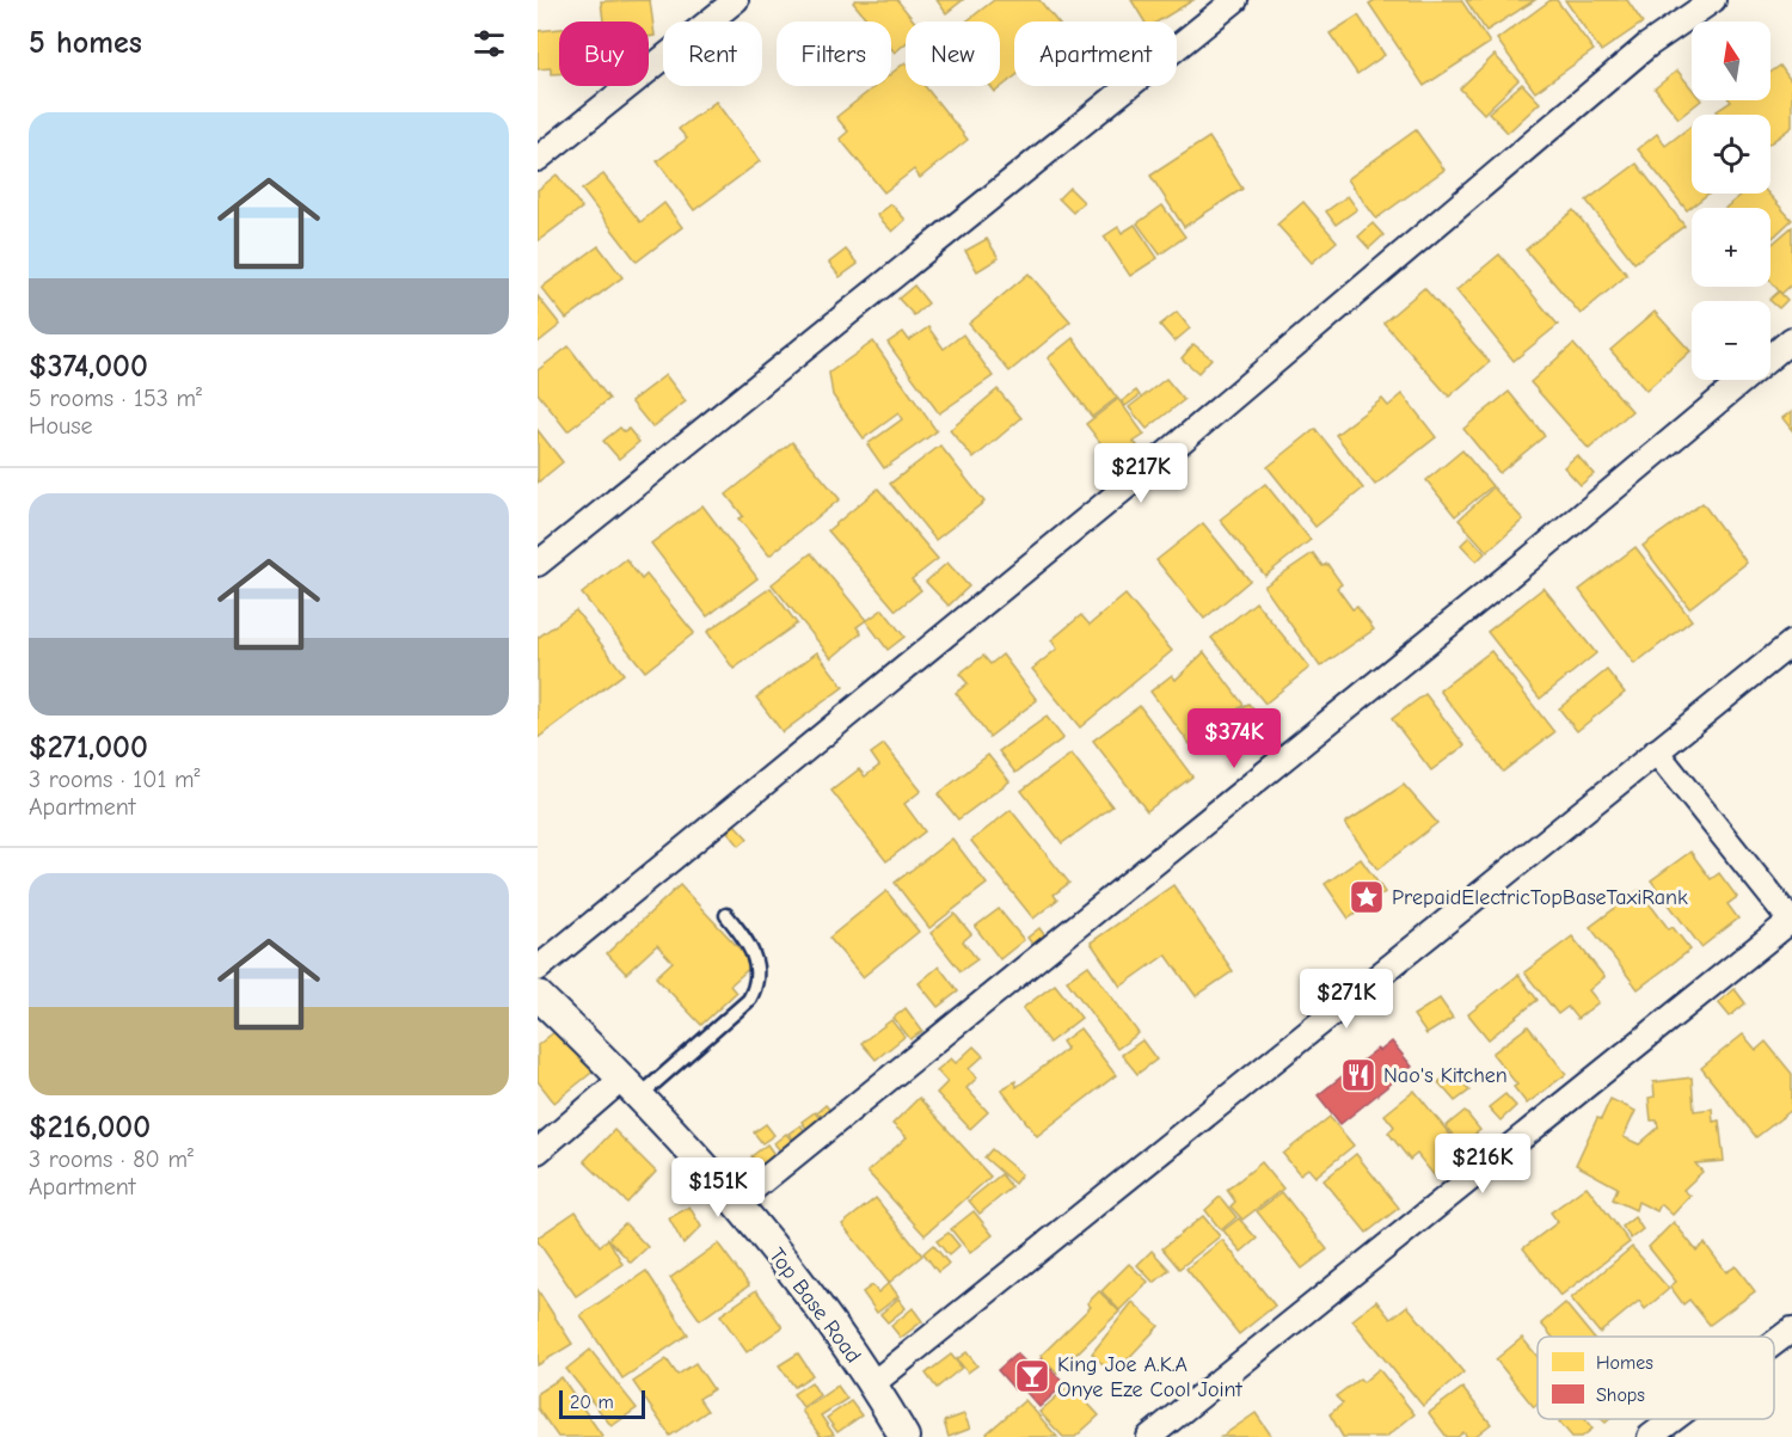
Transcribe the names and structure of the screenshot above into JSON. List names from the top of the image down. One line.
{"streets":{"street":["Top Base Road"]},"places":{"place":["PrepaidElectricTopBaseTaxiRank"],"restaurant":["Nao's Kitchen"],"bar":["King Joe A.K.A Onye Eze Cool Joint"]},"legend":["Homes","Shops"],"scale_bar":"20 m","north":"top","page":{"heading":"5 homes","map_buttons":["+","−"],"chip":["Buy","Rent","Filters","New","Apartment"],"list":[{"name":"$374,000","note":"5 rooms · 153 m² · House"},{"name":"$271,000","note":"3 rooms · 101 m² · Apartment"},{"name":"$216,000","note":"3 rooms · 80 m² · Apartment"}],"price":["$217K","$374K","$271K","$216K","$151K"],"scale":"20 m"}}
